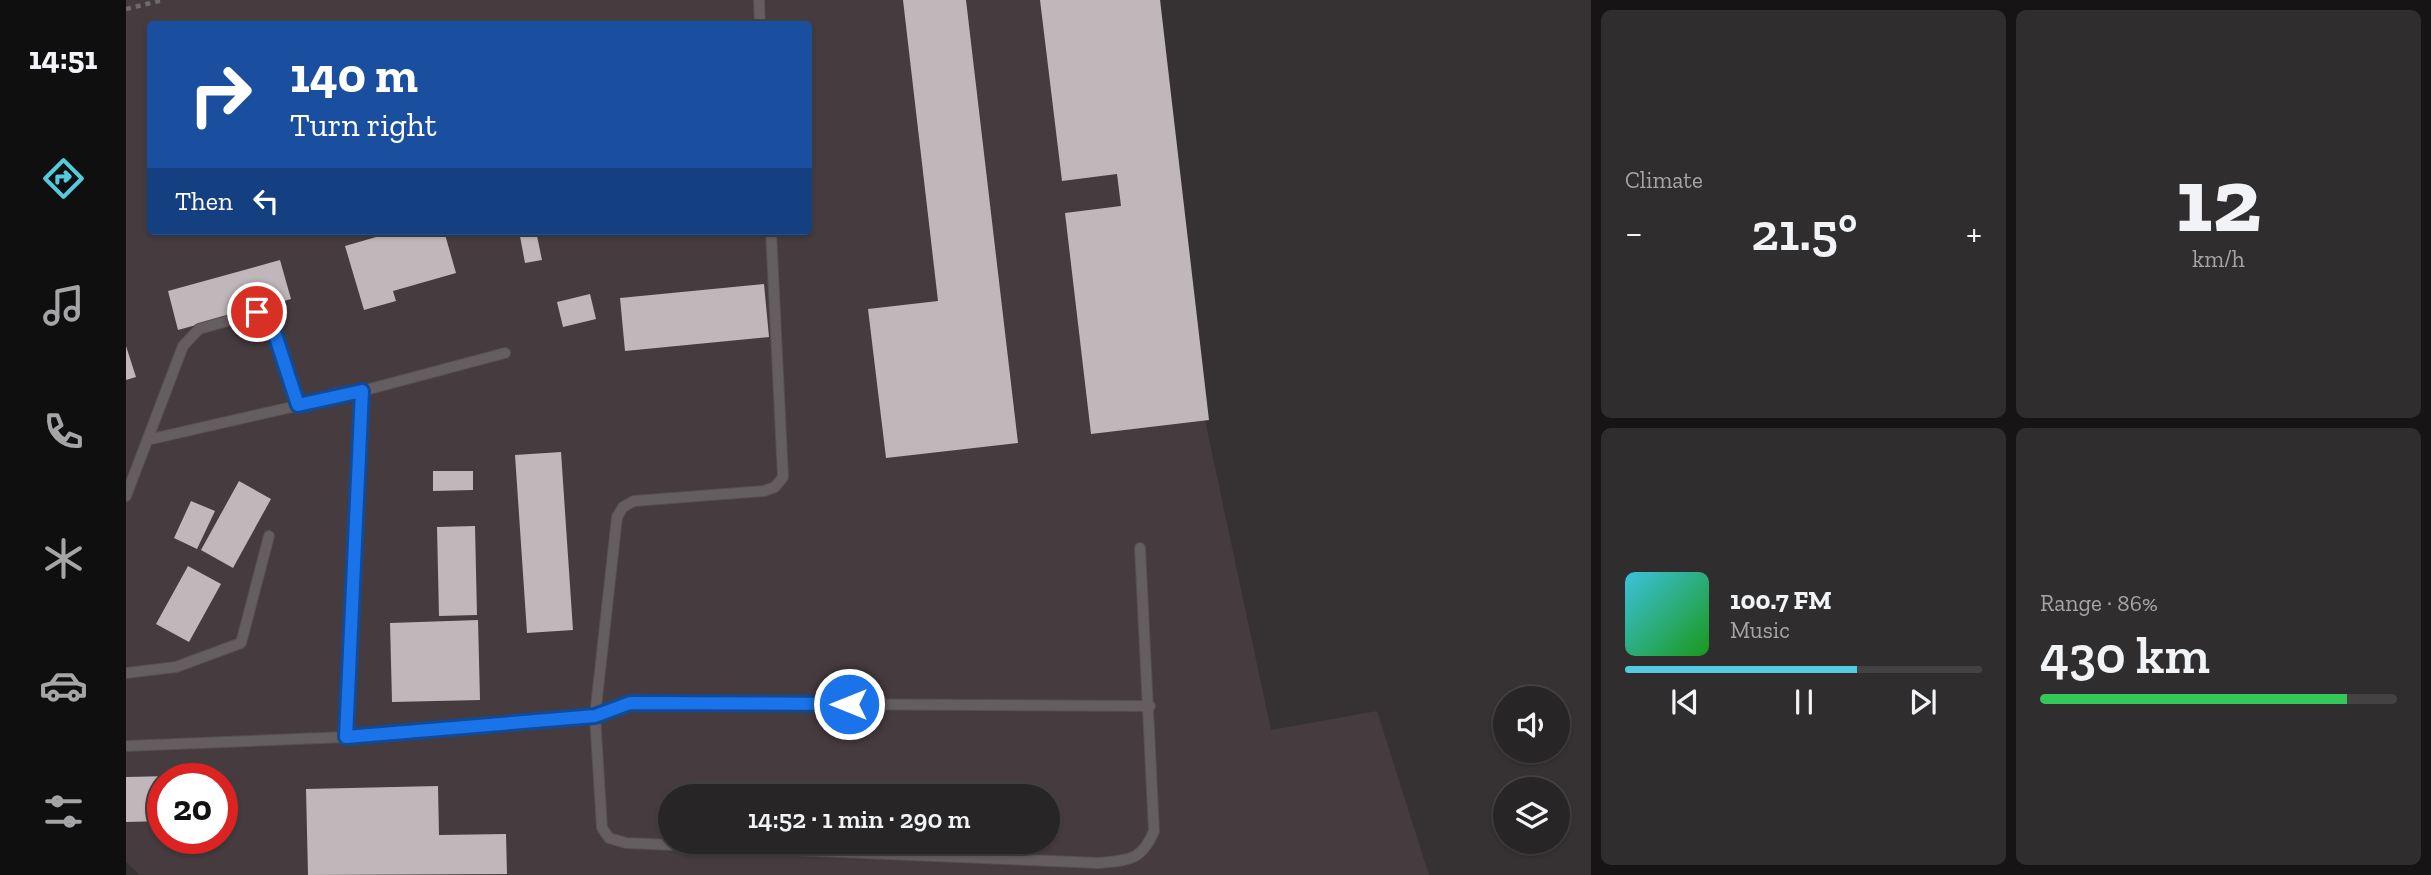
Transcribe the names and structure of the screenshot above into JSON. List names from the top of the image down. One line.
{"page":{"tabs":"14:51","tile":["Climate",["12","km/h"],["Range · 86%","430 km"]],"turn":["140 m","Turn right"],"then":"Then","heat":["−","21.5°","+"],"song":["100.7 FM","Music"],"limit":"20","trip":"14:52 · 1 min · 290 m"}}
